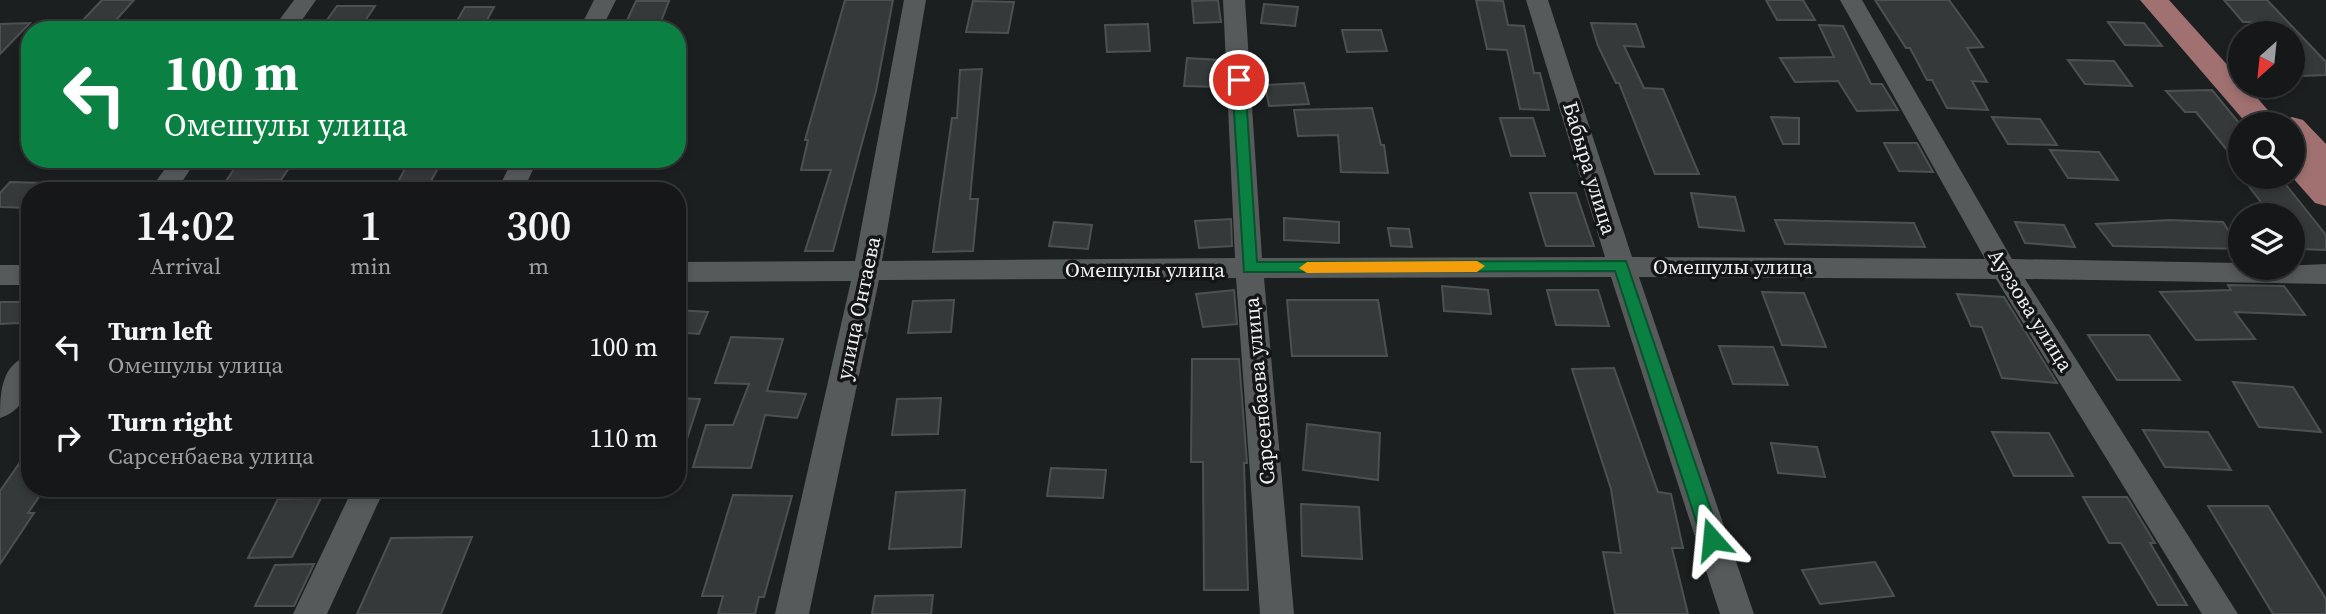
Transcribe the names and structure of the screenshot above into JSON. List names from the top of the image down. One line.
{"streets":{"street":["Бабыра улица","Омешулы улица","улица Онтаева","Ауэзова улица","Сарсенбаева улица"]},"crossings":[["Бабыра улица","Омешулы улица"],["Омешулы улица","улица Онтаева"],["Омешулы улица","Ауэзова улица"],["Омешулы улица","Сарсенбаева улица"]],"north":"bottom left","page":{"turn":["100 m","Омешулы улица"],"eta":["14:02","Arrival","1","min","300","m"],"list":[{"name":"Turn left","note":"Омешулы улица","value":"100 m"},{"name":"Turn right","note":"Сарсенбаева улица","value":"110 m"}]}}
